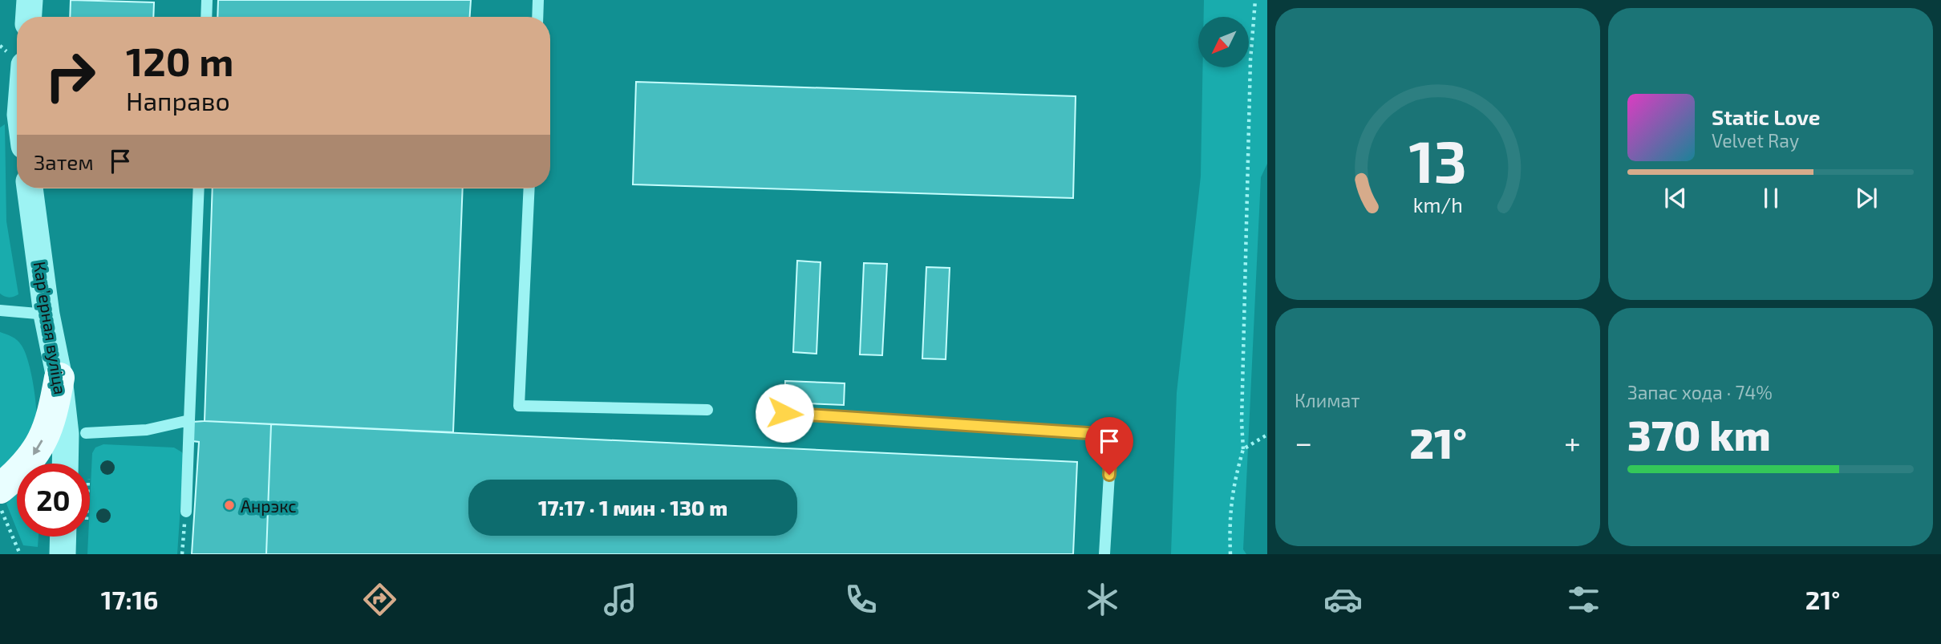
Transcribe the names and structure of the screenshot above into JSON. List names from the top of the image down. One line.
{"streets":{"street":["Карʼерная вуліца"]},"places":["Анрэкс"],"north":"bottom left","page":{"turn":["120 m","Направо"],"song":["Static Love","Velvet Ray"],"then":"Затем","tile":["Климат",["Запас хода · 74%","370 km"]],"heat":["−","21°","+"],"limit":"20","trip":"17:17 · 1 мин · 130 m","tabs":["17:16","21°"],"gauge":["13","km/h"]}}
